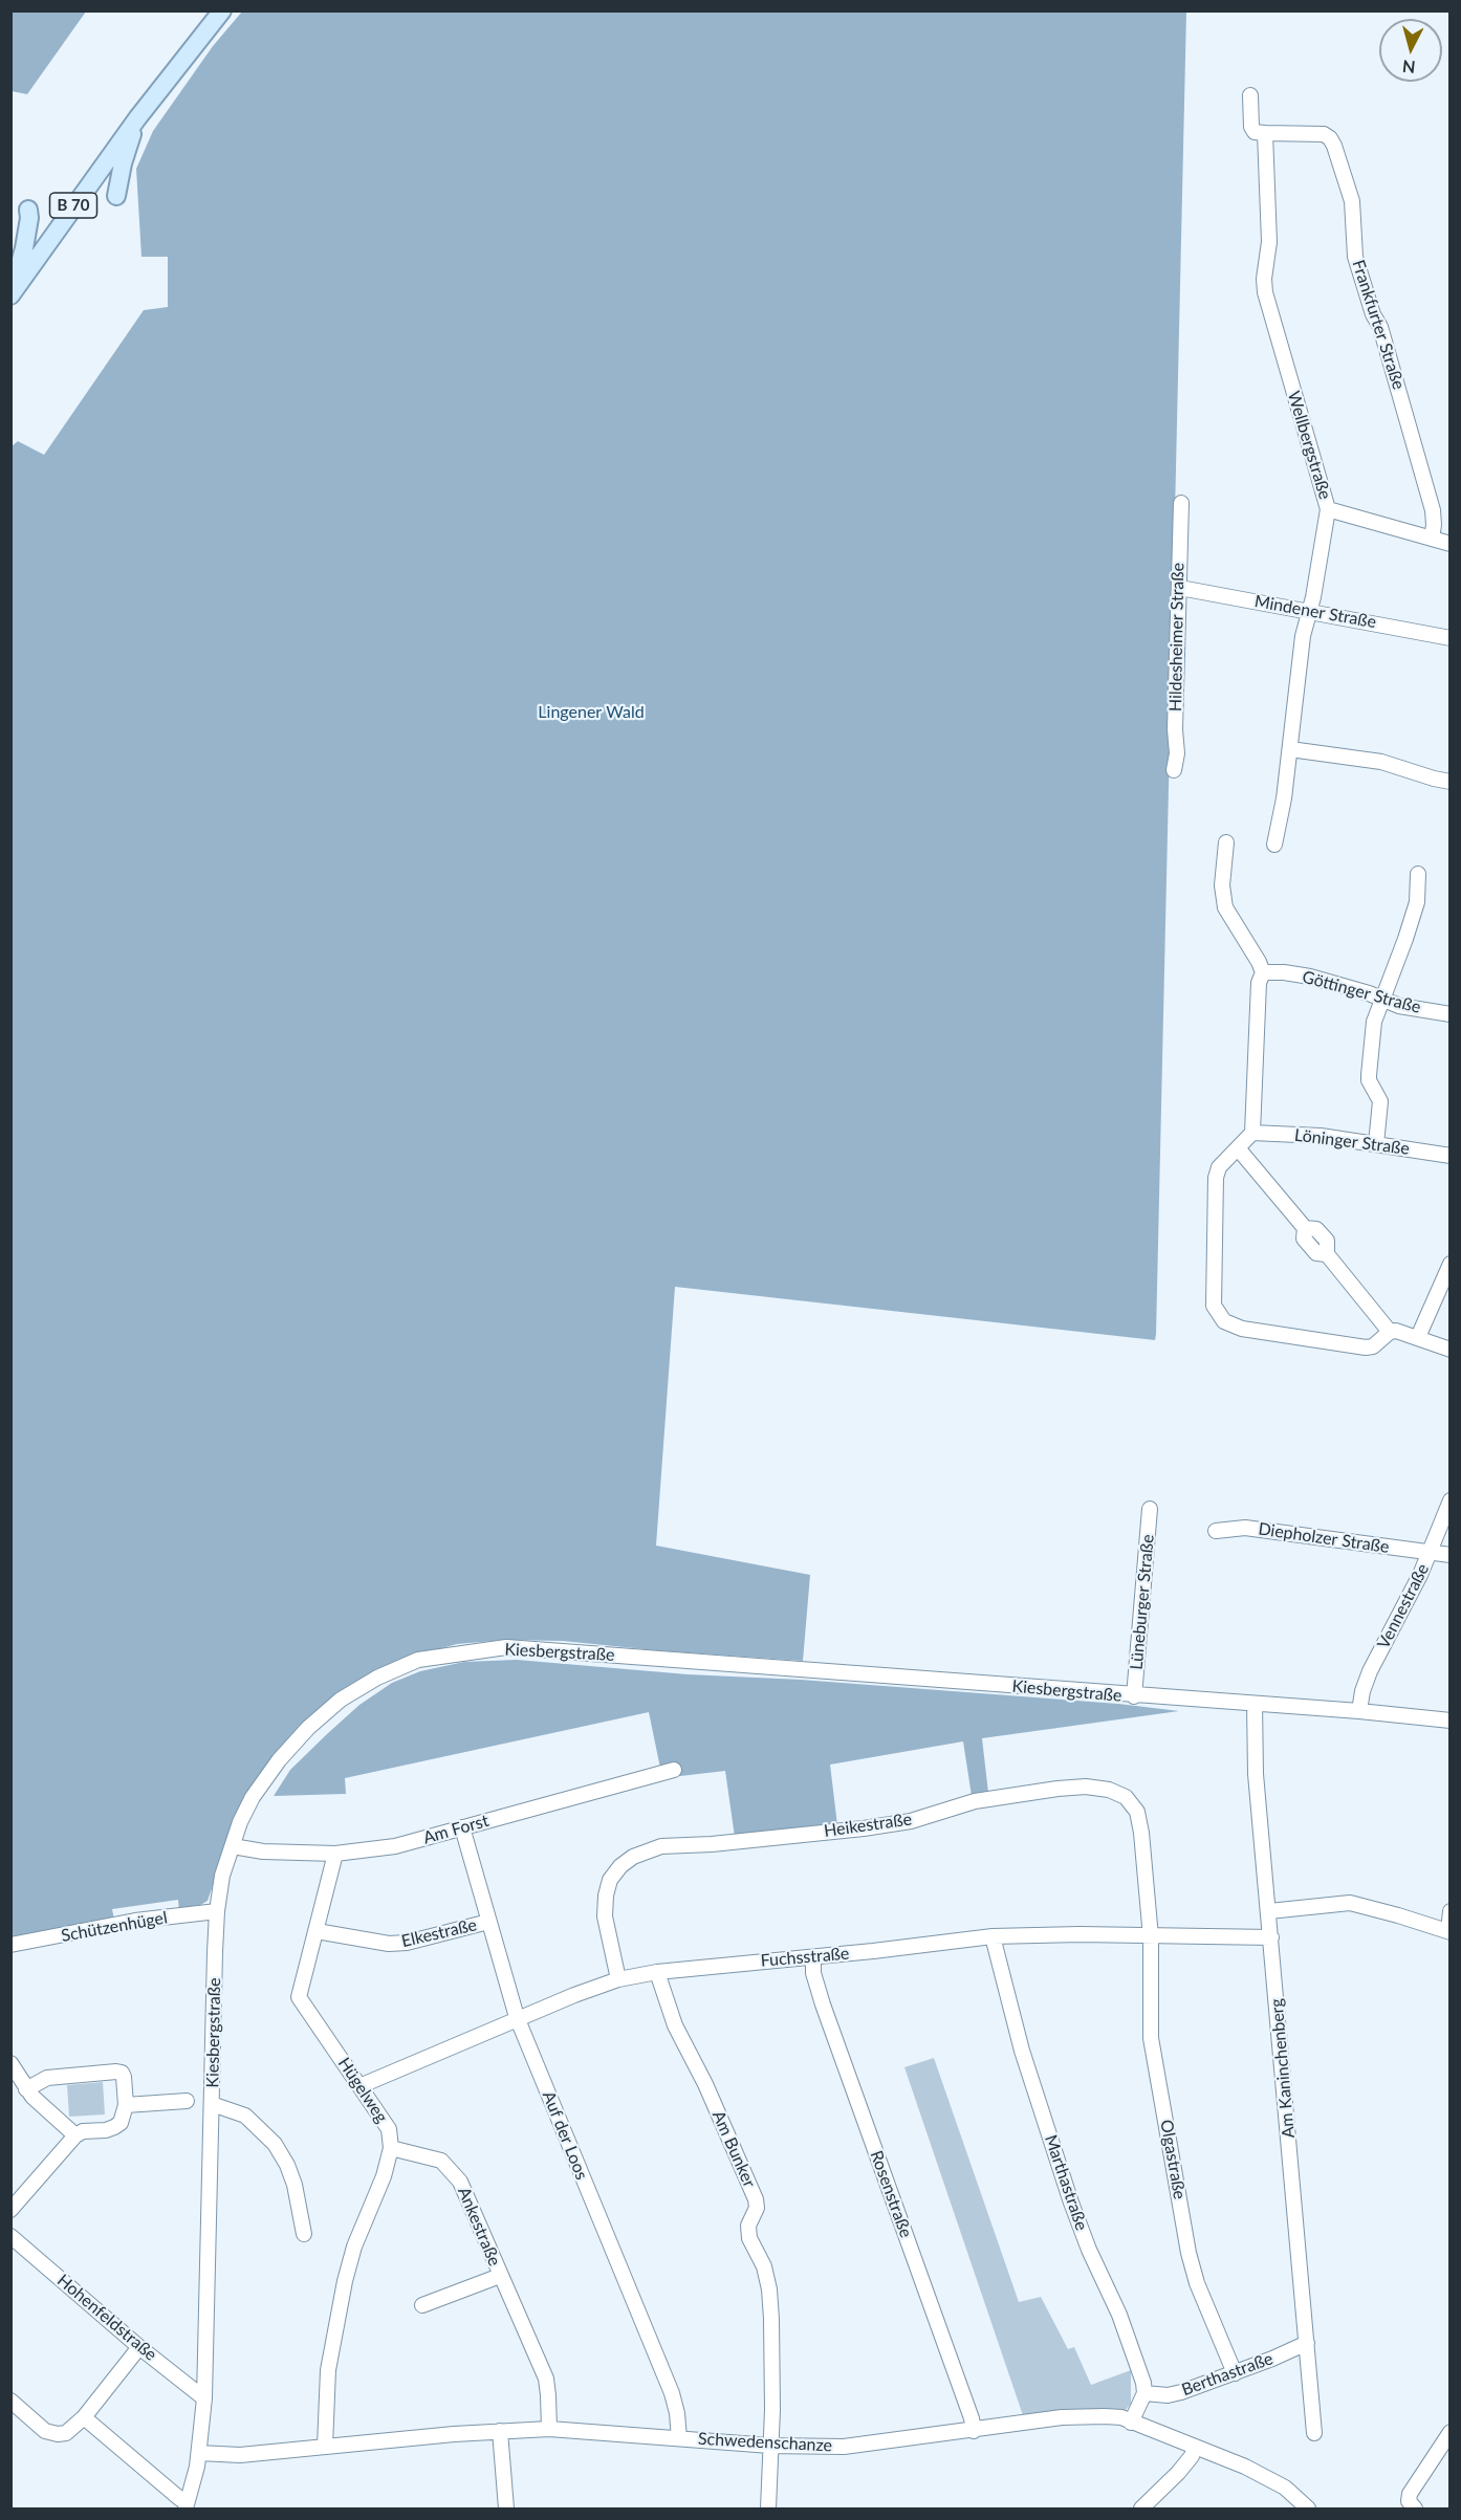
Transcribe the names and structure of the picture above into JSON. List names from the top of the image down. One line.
{"streets":{"main road":["B 70"],"street":["Frankfurter Straße","Wellbergstraße","Mindener Straße","Hildesheimer Straße","Göttinger Straße","Löninger Straße","Diepholzer Straße","Lüneburger Straße","Vennestraße","Kiesbergstraße","Heikestraße","Am Forst","Schützenhügel","Elkestraße","Fuchsstraße","Am Kaninchenberg","Hügelweg","Auf der Loos","Am Bunker","Olgastraße","Marthastraße","Rosenstraße","Ankestraße","Hohenfeldstraße","Berthastraße","Schwedenschanze"]},"crossings":[["Frankfurter Straße","Wellbergstraße"],["Wellbergstraße","Mindener Straße"],["Mindener Straße","Hildesheimer Straße"],["Diepholzer Straße","Vennestraße"],["Lüneburger Straße","Kiesbergstraße"],["Vennestraße","Kiesbergstraße"],["Kiesbergstraße","Am Forst"],["Kiesbergstraße","Schützenhügel"],["Kiesbergstraße","Am Kaninchenberg"],["Kiesbergstraße","Hohenfeldstraße"],["Kiesbergstraße","Schwedenschanze"],["Heikestraße","Fuchsstraße"],["Heikestraße","Olgastraße"],["Am Forst","Hügelweg"],["Am Forst","Auf der Loos"],["Elkestraße","Hügelweg"],["Elkestraße","Auf der Loos"],["Fuchsstraße","Am Kaninchenberg"],["Fuchsstraße","Hügelweg"],["Fuchsstraße","Auf der Loos"],["Fuchsstraße","Am Bunker"],["Fuchsstraße","Olgastraße"],["Fuchsstraße","Marthastraße"],["Fuchsstraße","Rosenstraße"],["Am Kaninchenberg","Berthastraße"],["Hügelweg","Ankestraße"],["Auf der Loos","Schwedenschanze"],["Am Bunker","Schwedenschanze"],["Olgastraße","Berthastraße"],["Marthastraße","Berthastraße"],["Rosenstraße","Schwedenschanze"],["Ankestraße","Schwedenschanze"]],"parks":["Lingener Wald"],"north":"bottom"}
